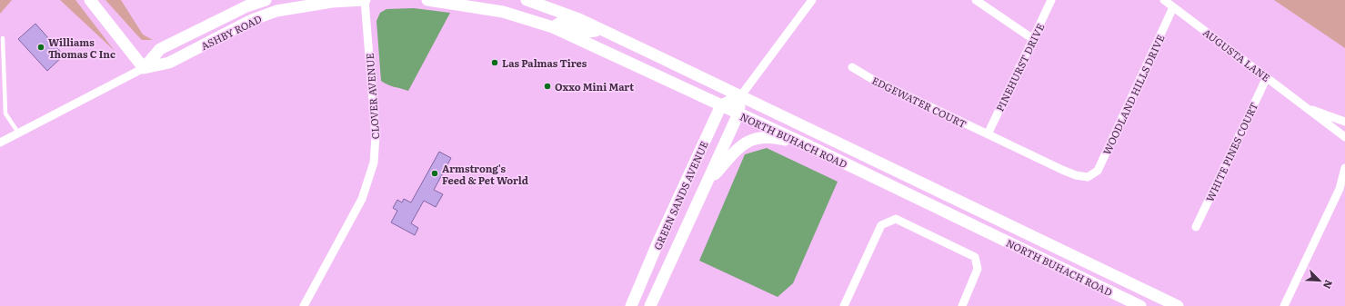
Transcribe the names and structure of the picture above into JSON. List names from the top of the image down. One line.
{"streets":{"main road":["ASHBY ROAD","NORTH BUHACH ROAD","GREEN SANDS AVENUE"],"street":["AUGUSTA LANE","PINEHURST DRIVE","WOODLAND HILLS DRIVE","CLOVER AVENUE","EDGEWATER COURT","WHITE PINES COURT"]},"crossings":[["ASHBY ROAD","CLOVER AVENUE"],["AUGUSTA LANE","WOODLAND HILLS DRIVE"],["AUGUSTA LANE","WHITE PINES COURT"],["PINEHURST DRIVE","EDGEWATER COURT"],["WOODLAND HILLS DRIVE","EDGEWATER COURT"],["NORTH BUHACH ROAD","GREEN SANDS AVENUE"]],"places":["Williams Thomas C Inc","Las Palmas Tires","Oxxo Mini Mart","Armstrong's Feed & Pet World"],"north":"bottom right"}
